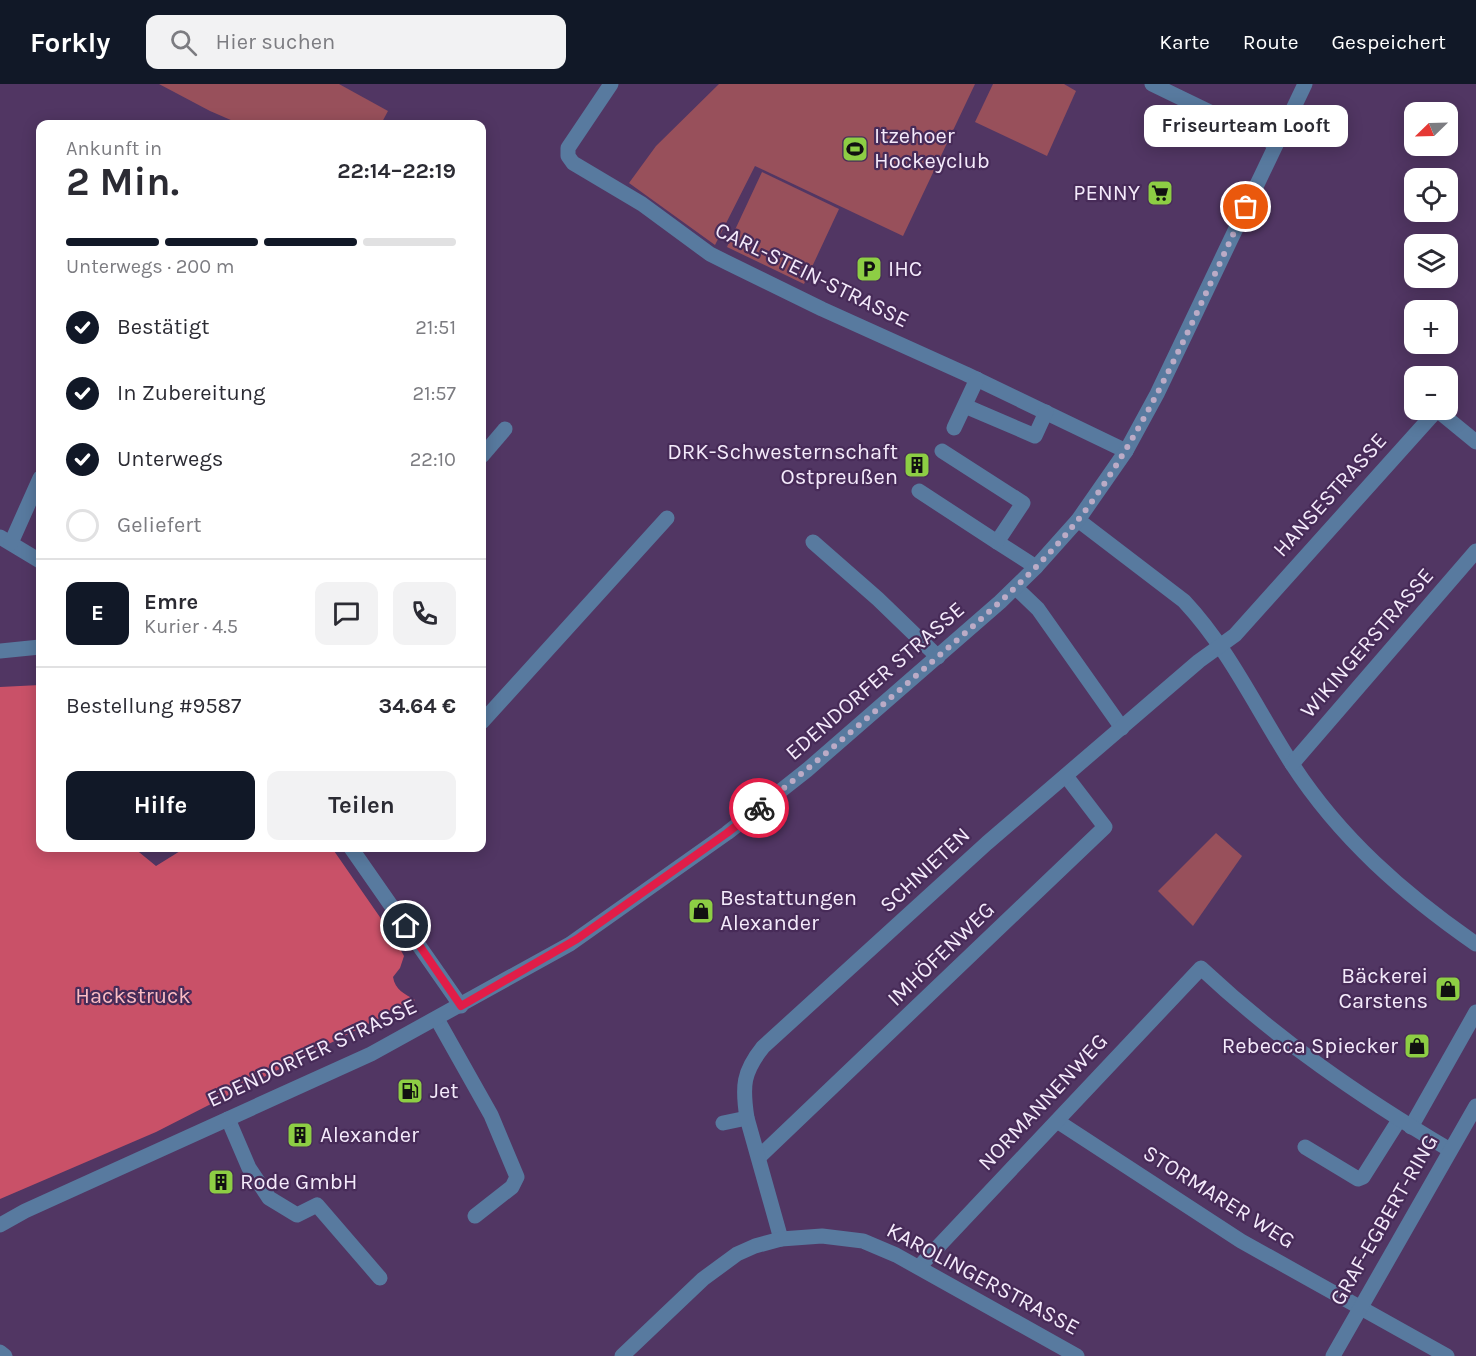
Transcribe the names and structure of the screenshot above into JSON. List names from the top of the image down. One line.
{"streets":{"street":["CARL-STEIN-STRASSE","HANSESTRASSE","WIKINGERSTRASSE","EDENDORFER STRASSE","SCHNIETEN","IMHÖFENWEG","NORMANNENWEG","STORMARER WEG","GRAF-EGBERT-RING","KAROLINGERSTRASSE"]},"crossings":[["CARL-STEIN-STRASSE","EDENDORFER STRASSE"],["HANSESTRASSE","SCHNIETEN"],["SCHNIETEN","IMHÖFENWEG"],["SCHNIETEN","KAROLINGERSTRASSE"],["NORMANNENWEG","STORMARER WEG"],["NORMANNENWEG","KAROLINGERSTRASSE"],["STORMARER WEG","GRAF-EGBERT-RING"]],"parks":["Hackstruck"],"places":{"sports":["Itzehoer Hockeyclub"],"supermarket":["PENNY"],"other":["Friseurteam Looft"],"parking":["IHC"],"building":["DRK-Schwesternschaft Ostpreußen","Alexander","Rode GmbH"],"shop":["Bestattungen Alexander","Bäckerei Carstens","Rebecca Spiecker"],"fuel station":["Jet"]},"north":"bottom left","page":{"header":"Forkly","search":"Hier suchen","nav":["Karte","Route","Gespeichert"],"map_buttons":["+","−"],"bubble":"Friseurteam Looft","heading":["2 Min.","Ankunft in","22:14–22:19"],"panel":["Emre","Kurier · 4.5","Bestellung #9587","34.64 €"],"bar":"Unterwegs · 200 m","list":[["Bestätigt","21:51"],["In Zubereitung","21:57"],["Unterwegs","22:10"],"Geliefert"],"round":"E","buttons":["Hilfe","Teilen"]}}
